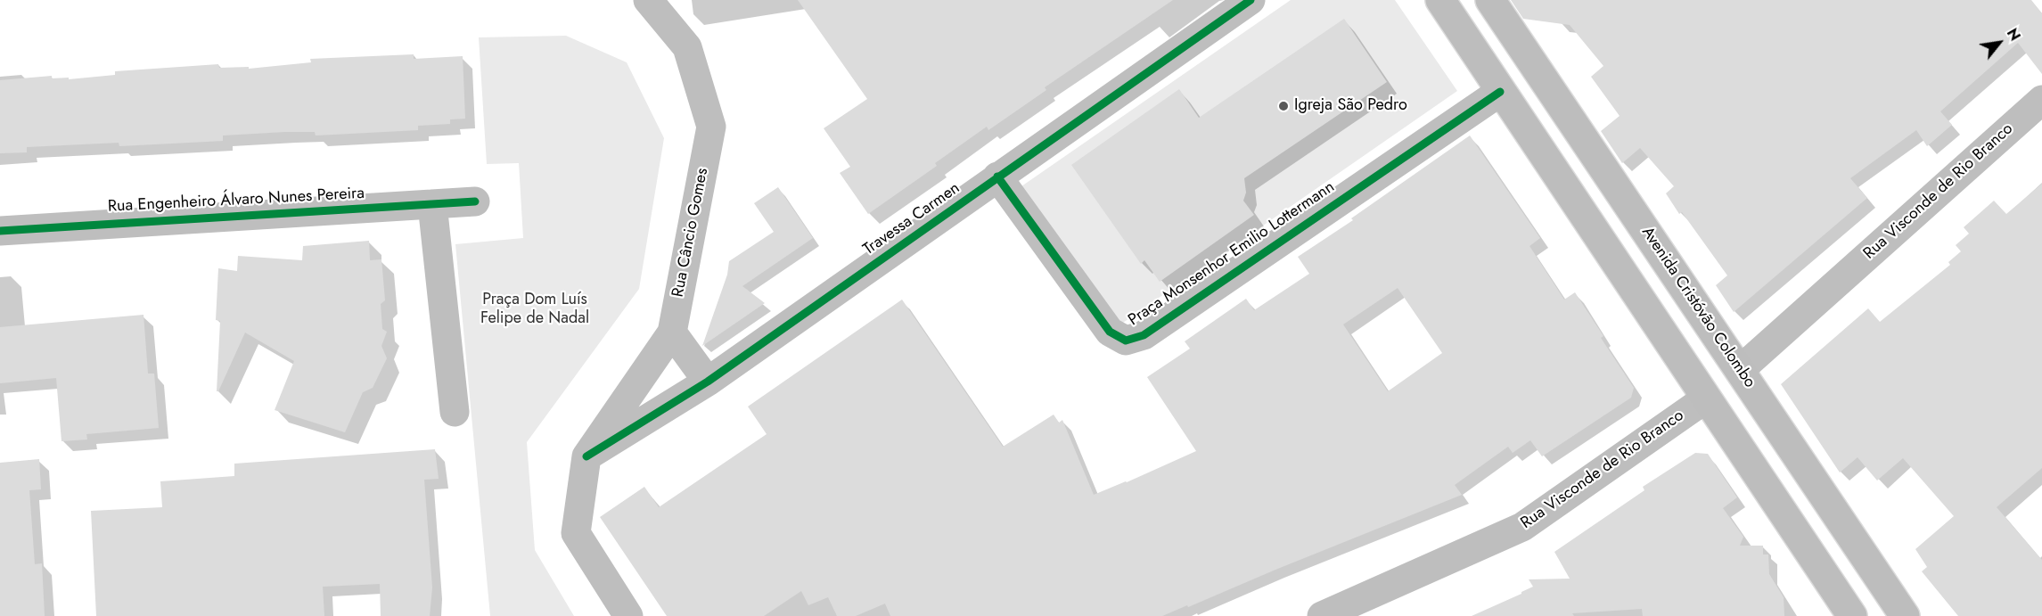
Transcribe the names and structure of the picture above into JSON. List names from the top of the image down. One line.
{"streets":{"main road":["Avenida Cristóvão Colombo"],"street":["Rua Visconde de Rio Branco","Rua Engenheiro Álvaro Nunes Pereira","Travessa Carmen","Rua Câncio Gomes","Praça Monsenhor Emilio Lottermann"]},"crossings":[["Rua Visconde de Rio Branco","Avenida Cristóvão Colombo"],["Travessa Carmen","Rua Câncio Gomes"],["Travessa Carmen","Praça Monsenhor Emilio Lottermann"]],"parks":["Praça Dom Luís Felipe de Nadal"],"places":["Igreja São Pedro"],"north":"top right"}
